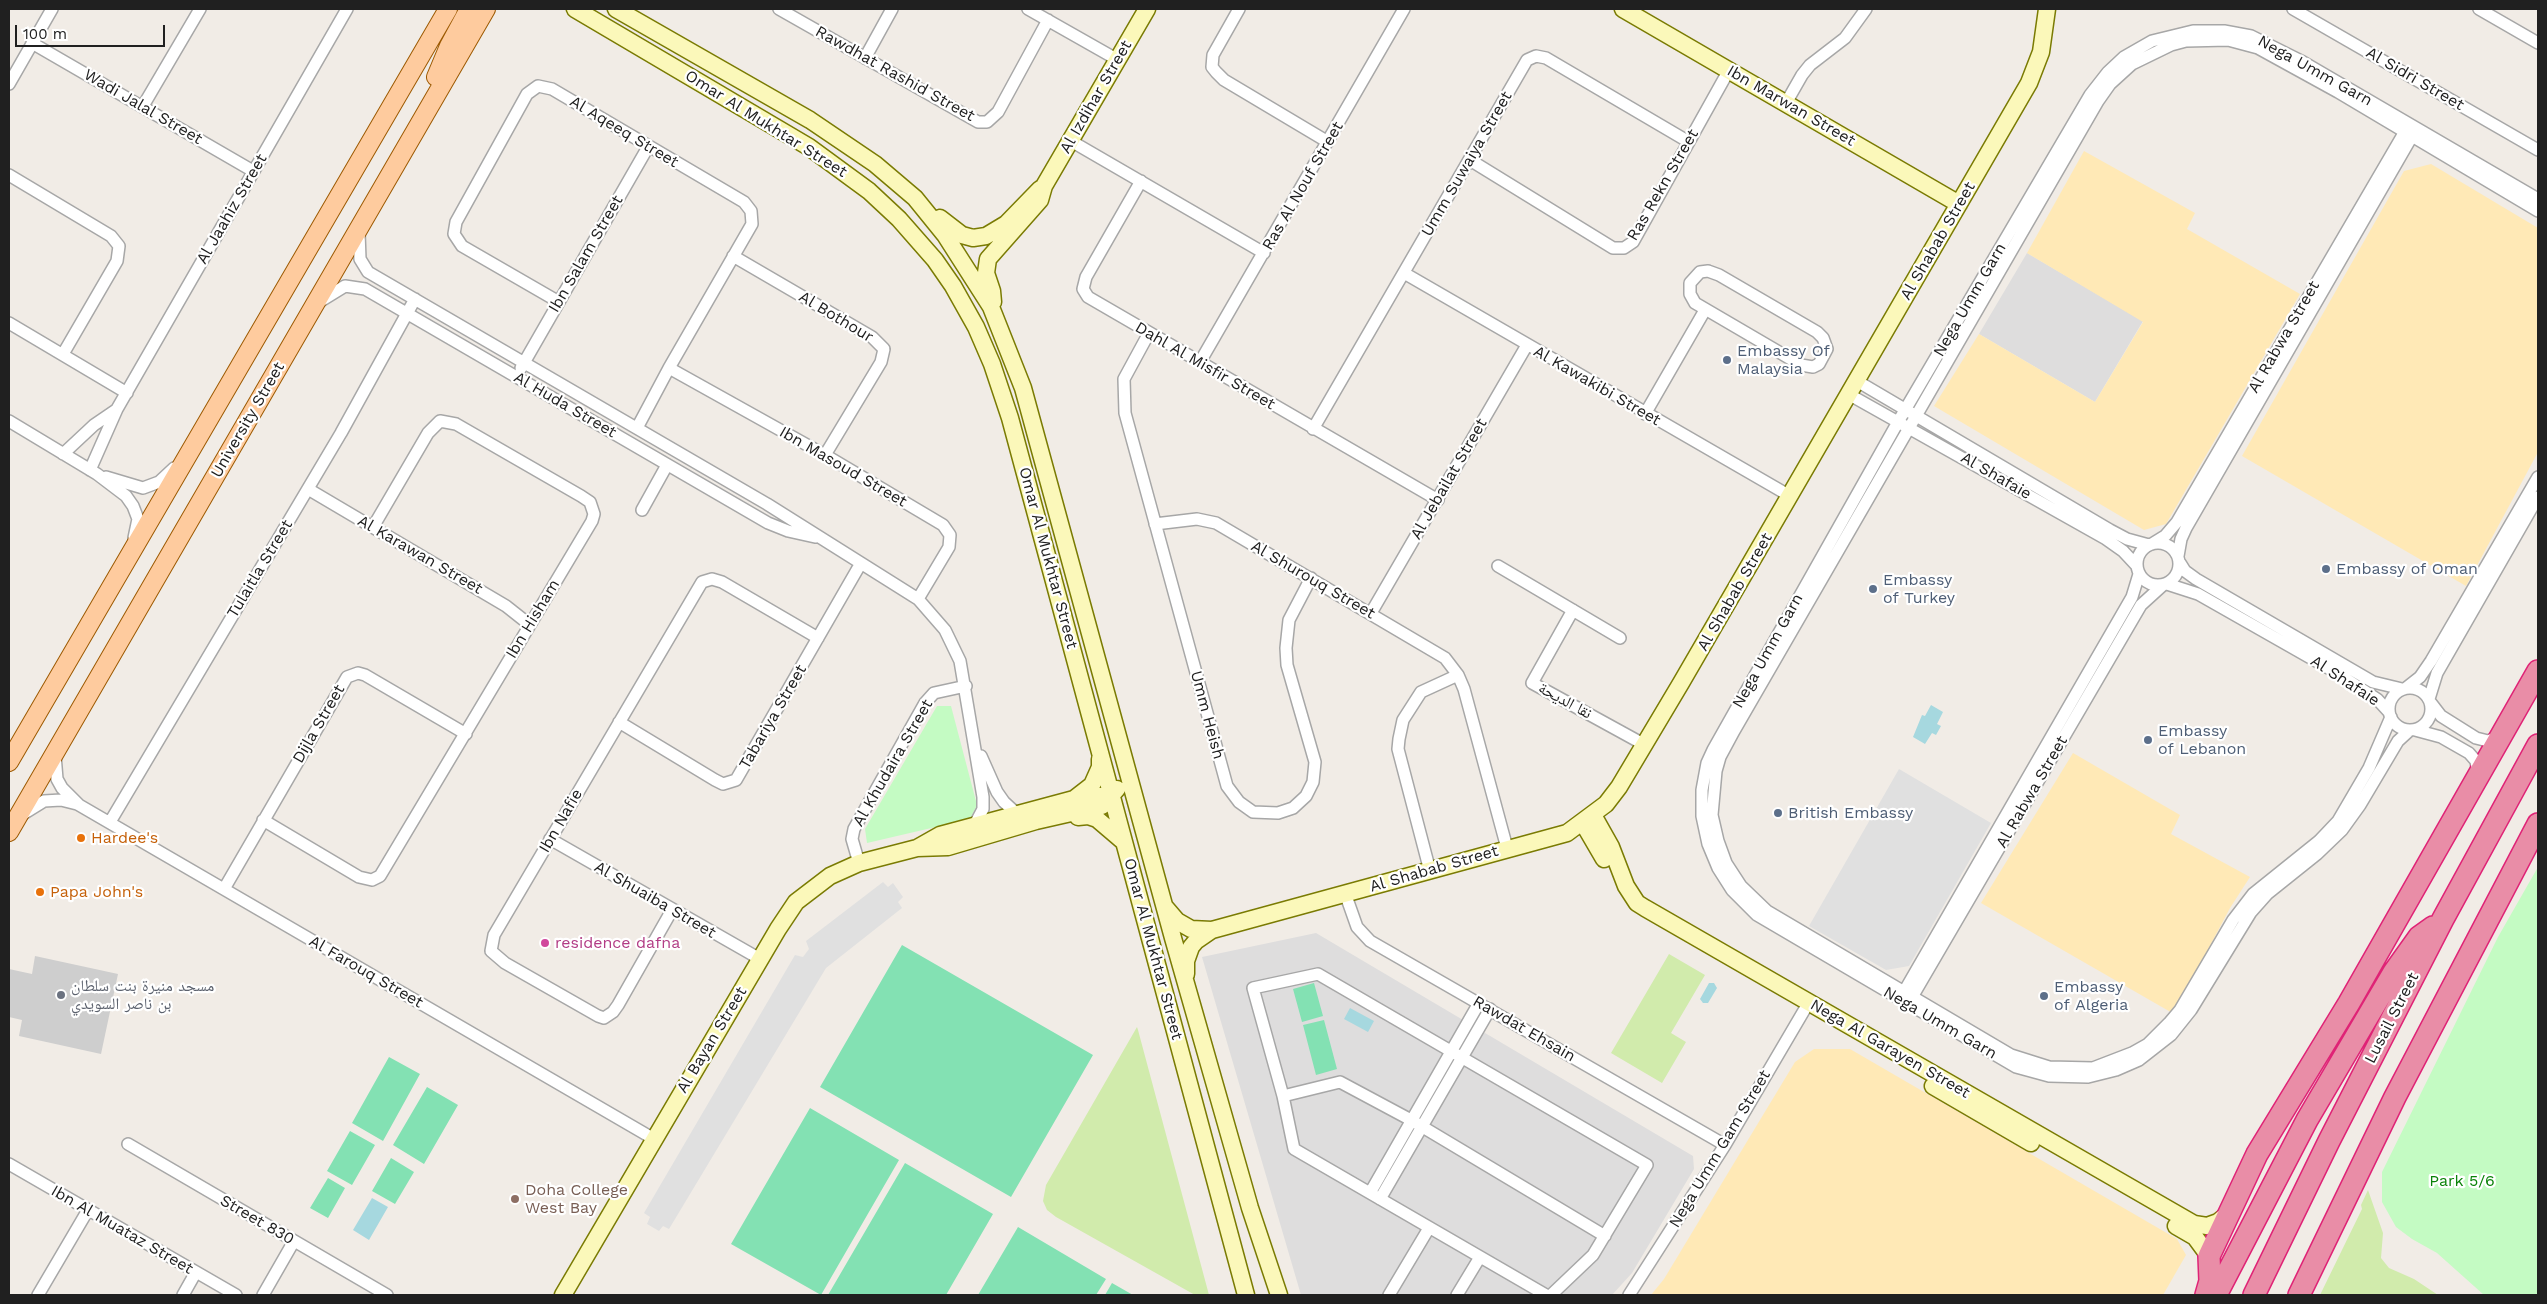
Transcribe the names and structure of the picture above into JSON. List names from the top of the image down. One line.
{"streets":{"highway":["Lusail Street"],"main road":["University Street"],"street":["Nega Umm Garn","Rawdhat Rashid Street","Al Sidri Street","Al Izdihar Street","Ibn Marwan Street","Wadi Jalal Street","Omar Al Mukhtar Street","Al Aqeeq Street","Umm Suwaiya Street","Ras Rekn Street","Ras Al Nouf Street","Al Jaahiz Street","Al Shabab Street","Ibn Salam Street","Al Bothour","Al Rabwa Street","Dahl Al Misfir Street","Al Kawakibi Street","Al Huda Street","Ibn Masoud Street","Al Shafaie","Al Jebailat Street","Al Karawan Street","Tulaitla Street","Al Shurouq Street","Ibn Hisham","نقا الديحة","Umm Heish","Tabariya Street","Dijla Street","Al Khudaira Street","Ibn Nafie","Al Shuaiba Street","Al Farouq Street","Rawdat Ehsain","Al Bayan Street","Nega Al Garayen Street","Nega Umm Gam Street","Street 830","Ibn Al Muataz Street"]},"crossings":[["Nega Umm Garn","Al Rabwa Street"],["Nega Umm Garn","Al Shafaie"],["Al Izdihar Street","Omar Al Mukhtar Street"],["Ibn Marwan Street","Ras Rekn Street"],["Ibn Marwan Street","Al Shabab Street"],["Wadi Jalal Street","Al Jaahiz Street"],["Omar Al Mukhtar Street","Al Shabab Street"],["Omar Al Mukhtar Street","Al Bayan Street"],["Al Aqeeq Street","Ibn Salam Street"],["Al Aqeeq Street","Al Bothour"],["Al Aqeeq Street","Al Huda Street"],["Al Aqeeq Street","Ibn Masoud Street"],["Umm Suwaiya Street","Ras Rekn Street"],["Umm Suwaiya Street","Dahl Al Misfir Street"],["Umm Suwaiya Street","Al Kawakibi Street"],["Ras Al Nouf Street","Dahl Al Misfir Street"],["Al Shabab Street","Al Kawakibi Street"],["Al Shabab Street","Al Shafaie"],["Al Shabab Street","Al Shurouq Street"],["Al Shabab Street","نقا الديحة"],["Al Shabab Street","Rawdat Ehsain"],["Al Shabab Street","Nega Al Garayen Street"],["Ibn Salam Street","Al Huda Street"],["Al Bothour","Ibn Masoud Street"],["Al Rabwa Street","Al Shafaie"],["Dahl Al Misfir Street","Al Jebailat Street"],["Dahl Al Misfir Street","Umm Heish"],["Al Kawakibi Street","Al Jebailat Street"],["Al Huda Street","University Street"],["Al Huda Street","Ibn Masoud Street"],["Al Huda Street","Tulaitla Street"],["Al Huda Street","Tabariya Street"],["Al Huda Street","Al Khudaira Street"],["Al Huda Street","Al Bayan Street"],["University Street","Al Farouq Street"],["Al Jebailat Street","Al Shurouq Street"],["Al Karawan Street","Tulaitla Street"],["Al Karawan Street","Ibn Hisham"],["Tulaitla Street","Al Farouq Street"],["Al Shurouq Street","Umm Heish"],["Ibn Hisham","Dijla Street"],["Tabariya Street","Ibn Nafie"],["Dijla Street","Al Farouq Street"],["Al Khudaira Street","Al Bayan Street"],["Ibn Nafie","Al Shuaiba Street"],["Al Shuaiba Street","Al Bayan Street"],["Al Farouq Street","Al Bayan Street"],["Rawdat Ehsain","Nega Umm Gam Street"],["Nega Al Garayen Street","Nega Umm Gam Street"]],"parks":["Park 5/6"],"places":["Embassy Of Malaysia","Embassy of Oman","Embassy of Turkey","Embassy of Lebanon","British Embassy","Hardee's","Papa John's","residence dafna","مسجد منيرة بنت سلطان بن ناصر السويدي","Embassy of Algeria","Doha College West Bay"],"scale_bar":"100 m"}
